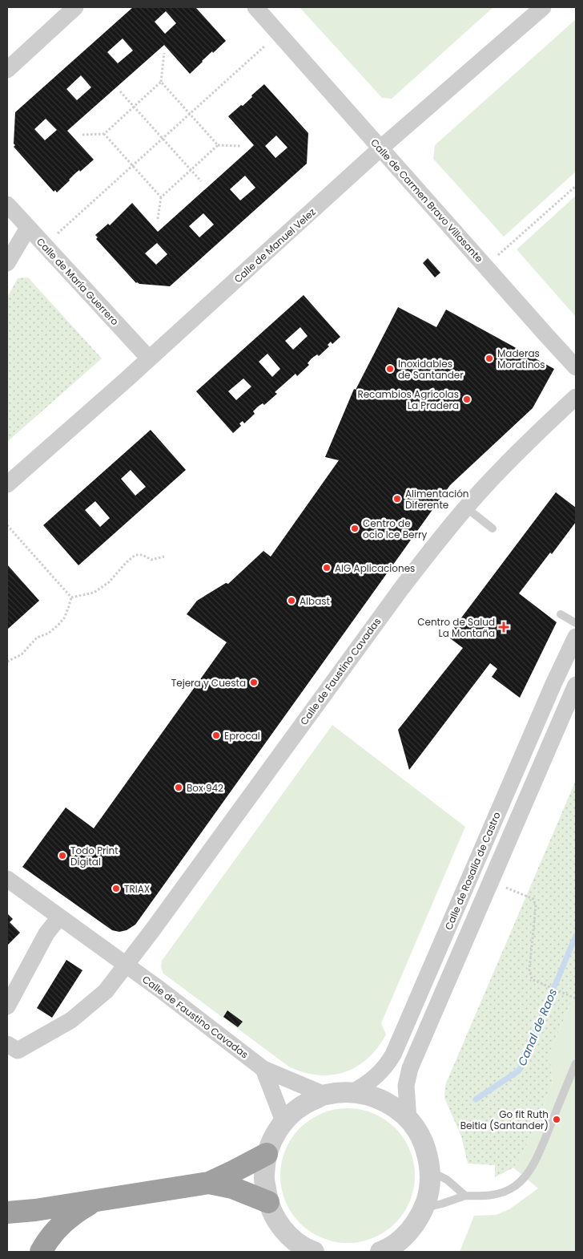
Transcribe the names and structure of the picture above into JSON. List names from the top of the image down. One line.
{"streets":{"street":["Calle de Carmen Bravo Villasante","Calle de Manuel Velez","Calle de María Guerrero","Calle de Faustino Cavadas","Calle de Rosalía de Castro"]},"crossings":[["Calle de Carmen Bravo Villasante","Calle de Manuel Velez"],["Calle de Manuel Velez","Calle de María Guerrero"]],"water":["Canal de Raos"],"places":{"other":["Maderas Moratinos","Inoxidables de Santander","Recambios Agrícolas La Pradera","Alimentación Diferente","Centro de ocio Ice Berry","AIG Aplicaciones","Albast","Tejera y Cuesta","Eprocal","Box 942","Todo Print Digital","TRIAX","Go fit Ruth Beitia (Santander)"],"health":["Centro de Salud La Montaña"]}}
